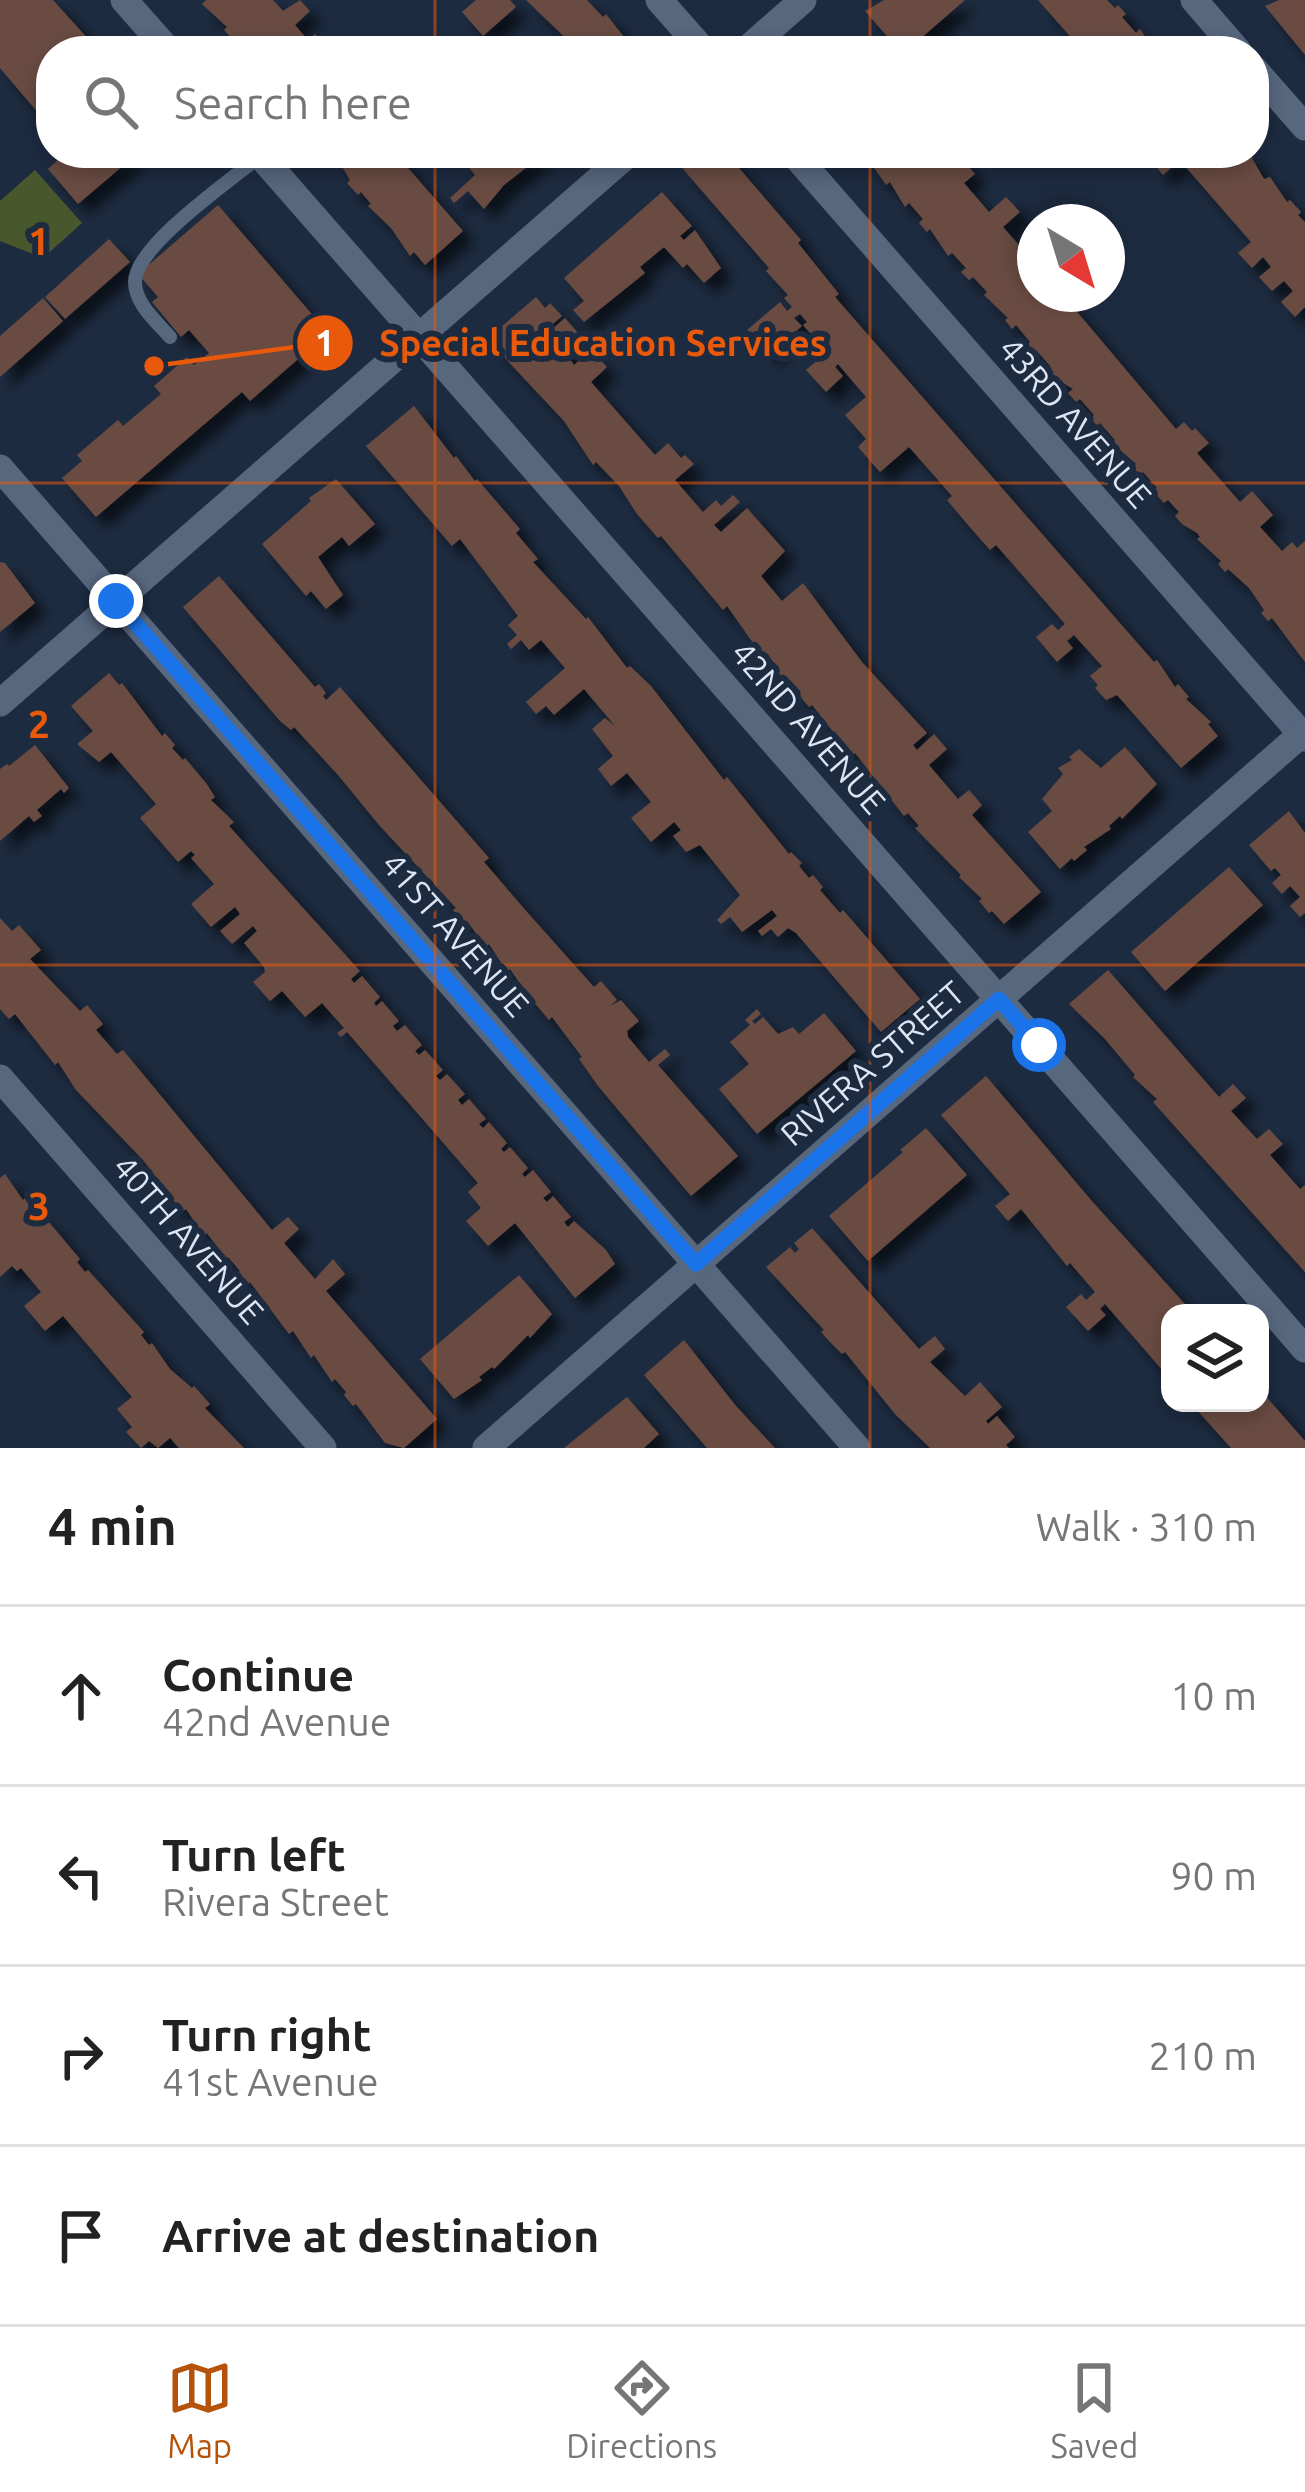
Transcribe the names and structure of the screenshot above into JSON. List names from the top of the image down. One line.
{"streets":{"street":["43RD AVENUE","42ND AVENUE","41ST AVENUE","RIVERA STREET","40TH AVENUE"]},"crossings":[["43RD AVENUE","RIVERA STREET"],["42ND AVENUE","RIVERA STREET"],["41ST AVENUE","RIVERA STREET"]],"places":["Special Education Services"],"north":"bottom right","page":{"search":"Search here","heading":["4 min","Walk · 310 m"],"list":[["Continue","42nd Avenue","10 m"],["Turn left","Rivera Street","90 m"],["Turn right","41st Avenue","210 m"],"Arrive at destination"],"nav":["Map","Directions","Saved"]},"grid":{"rows":["1","2","3"]}}
